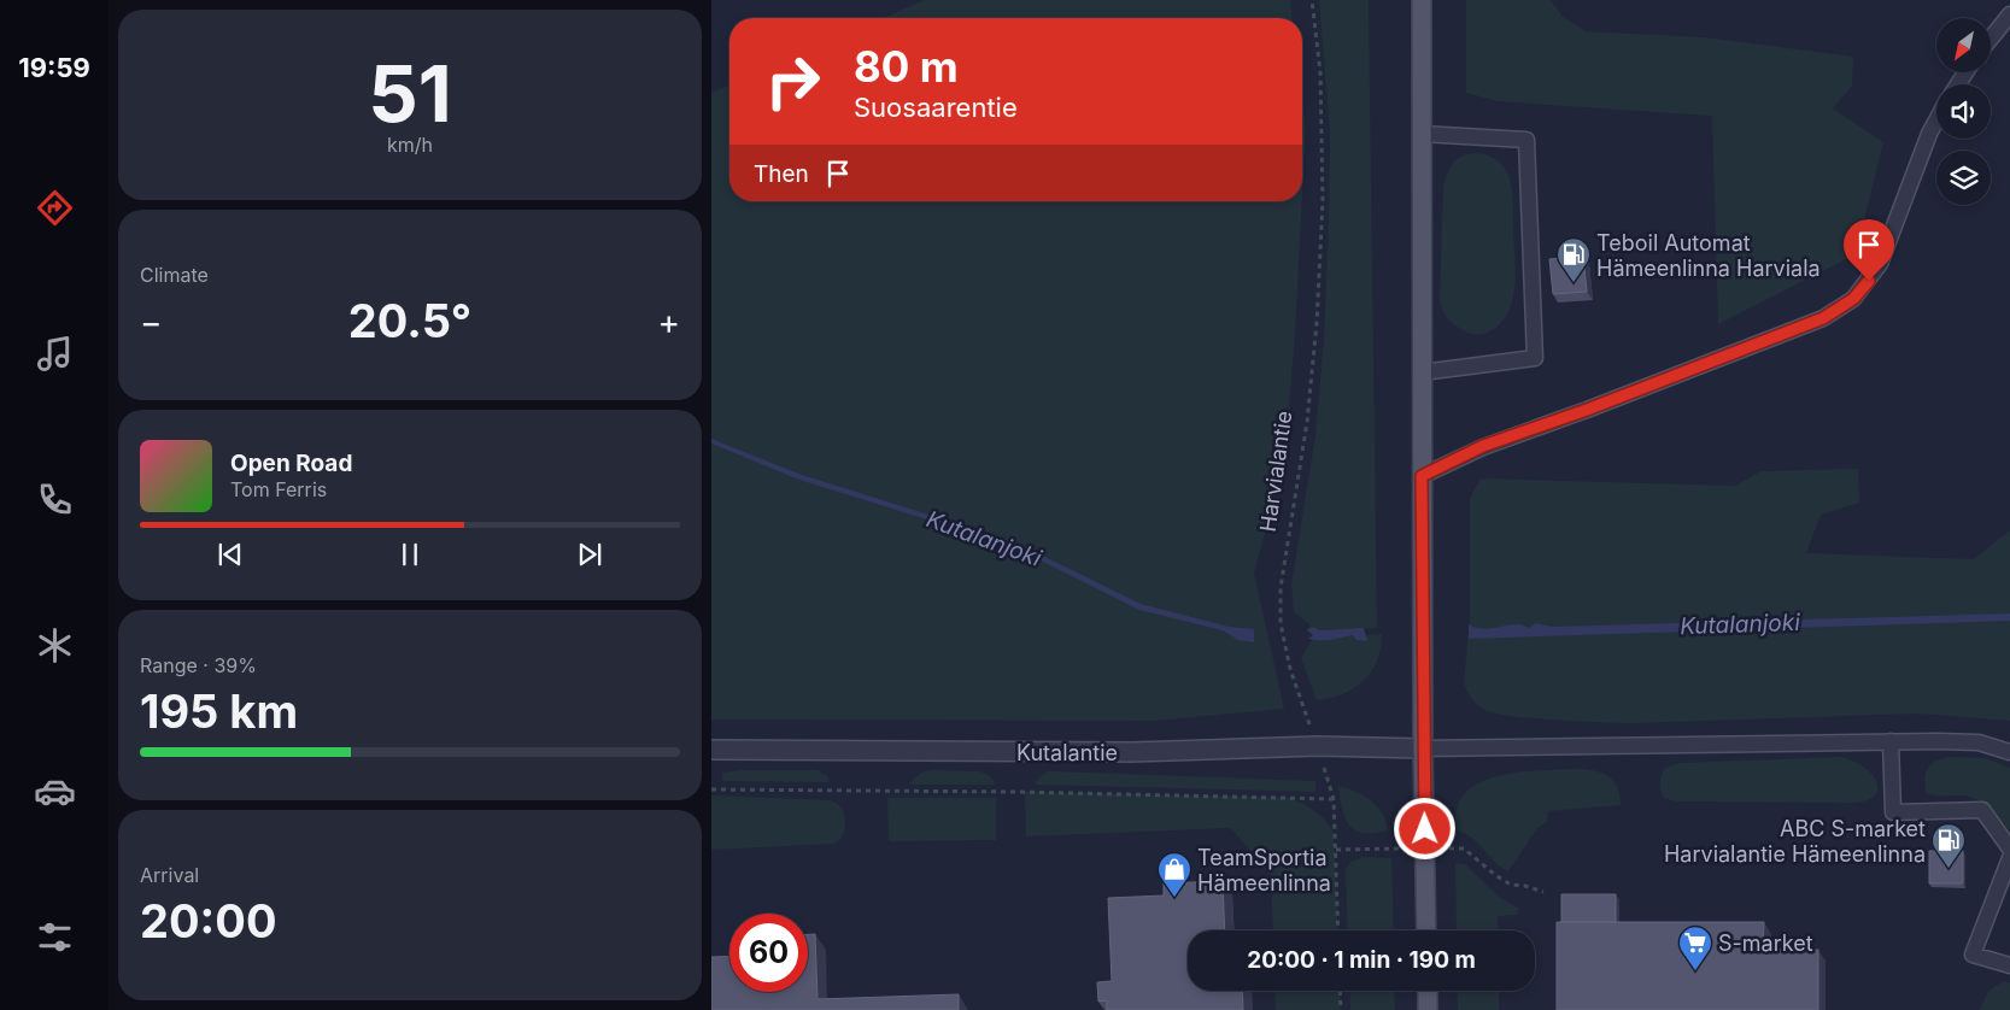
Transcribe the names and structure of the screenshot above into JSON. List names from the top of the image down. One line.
{"streets":{"street":["Kutalantie"],"path":["Harvialantie"]},"crossings":[["Harvialantie","Kutalantie"]],"water":["Kutalanjoki"],"places":{"fuel station":["Teboil Automat Hämeenlinna Harviala","ABC S-market Harvialantie Hämeenlinna"],"shop":["TeamSportia Hämeenlinna"],"supermarket":["S-market"]},"north":"bottom left","page":{"tabs":"19:59","tile":[["51","km/h"],"Climate",["Range · 39%","195 km"],["Arrival","20:00"]],"turn":["80 m","Suosaarentie"],"then":"Then","heat":["−","20.5°","+"],"song":["Open Road","Tom Ferris"],"limit":"60","trip":"20:00 · 1 min · 190 m"}}
